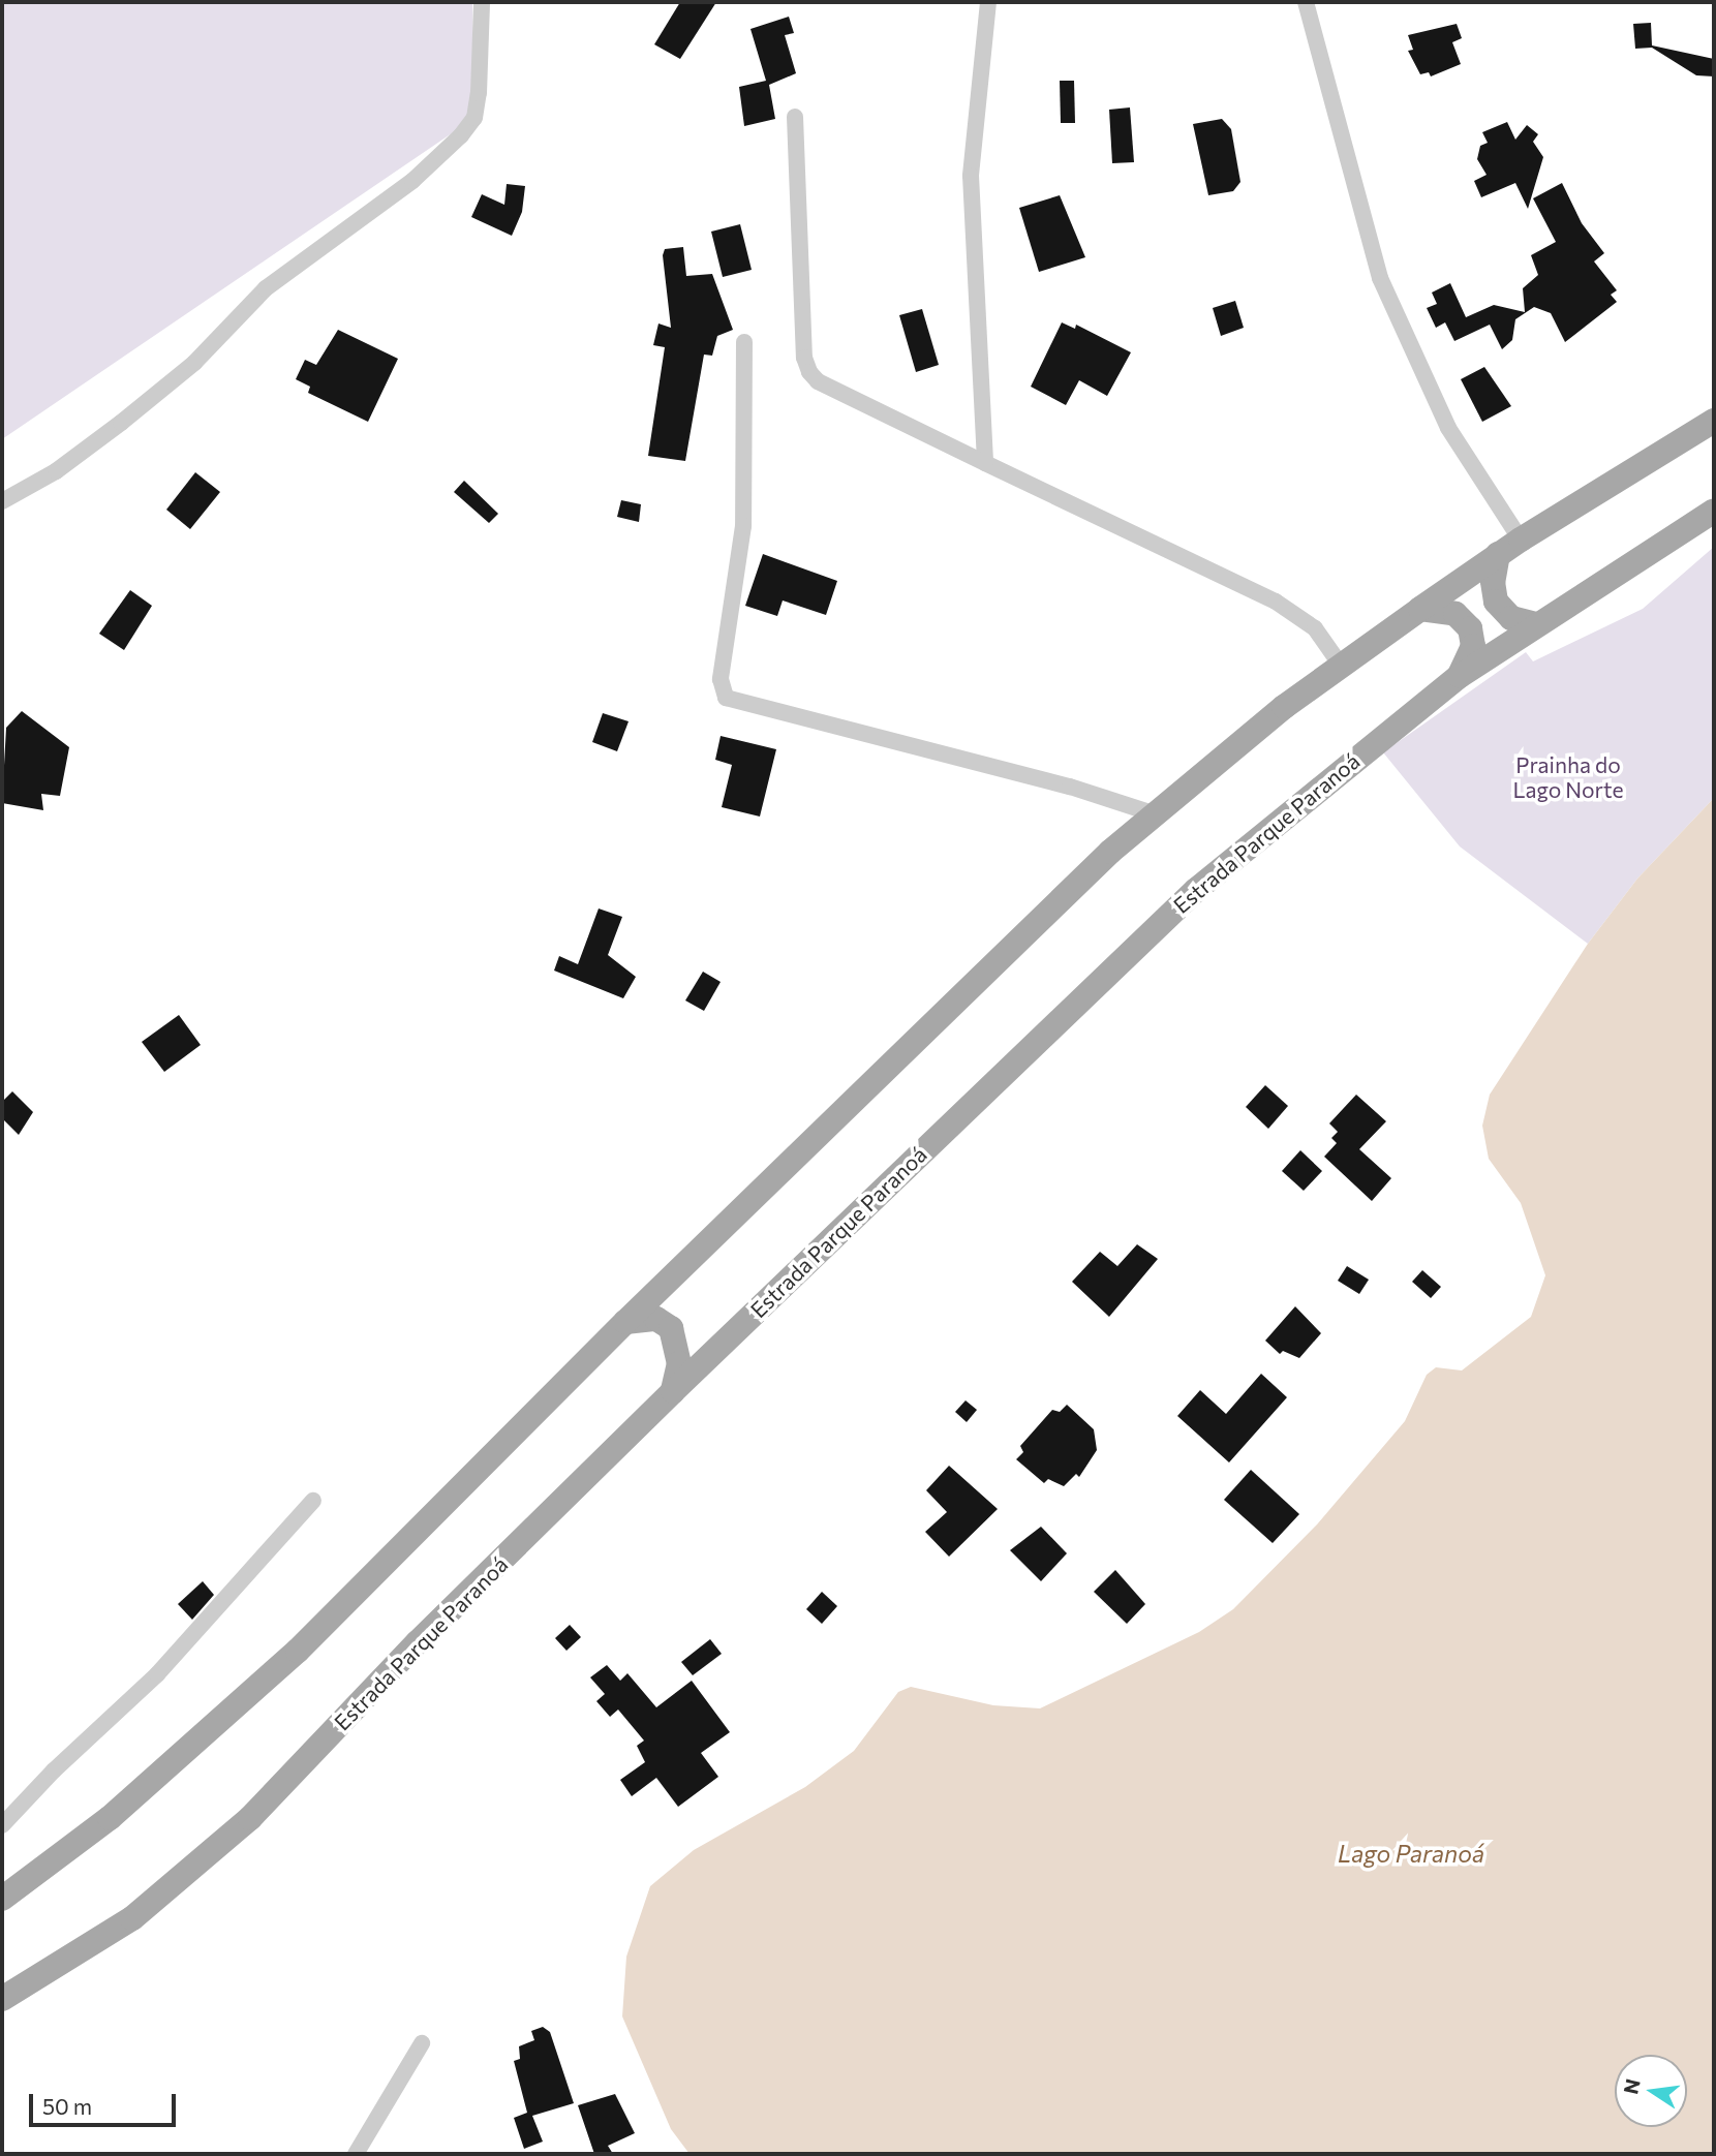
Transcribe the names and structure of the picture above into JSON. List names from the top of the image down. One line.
{"streets":{"main road":["Estrada Parque Paranoá"]},"water":["Lago Paranoá"],"parks":["Prainha do Lago Norte"],"scale_bar":"50 m","north":"left"}
